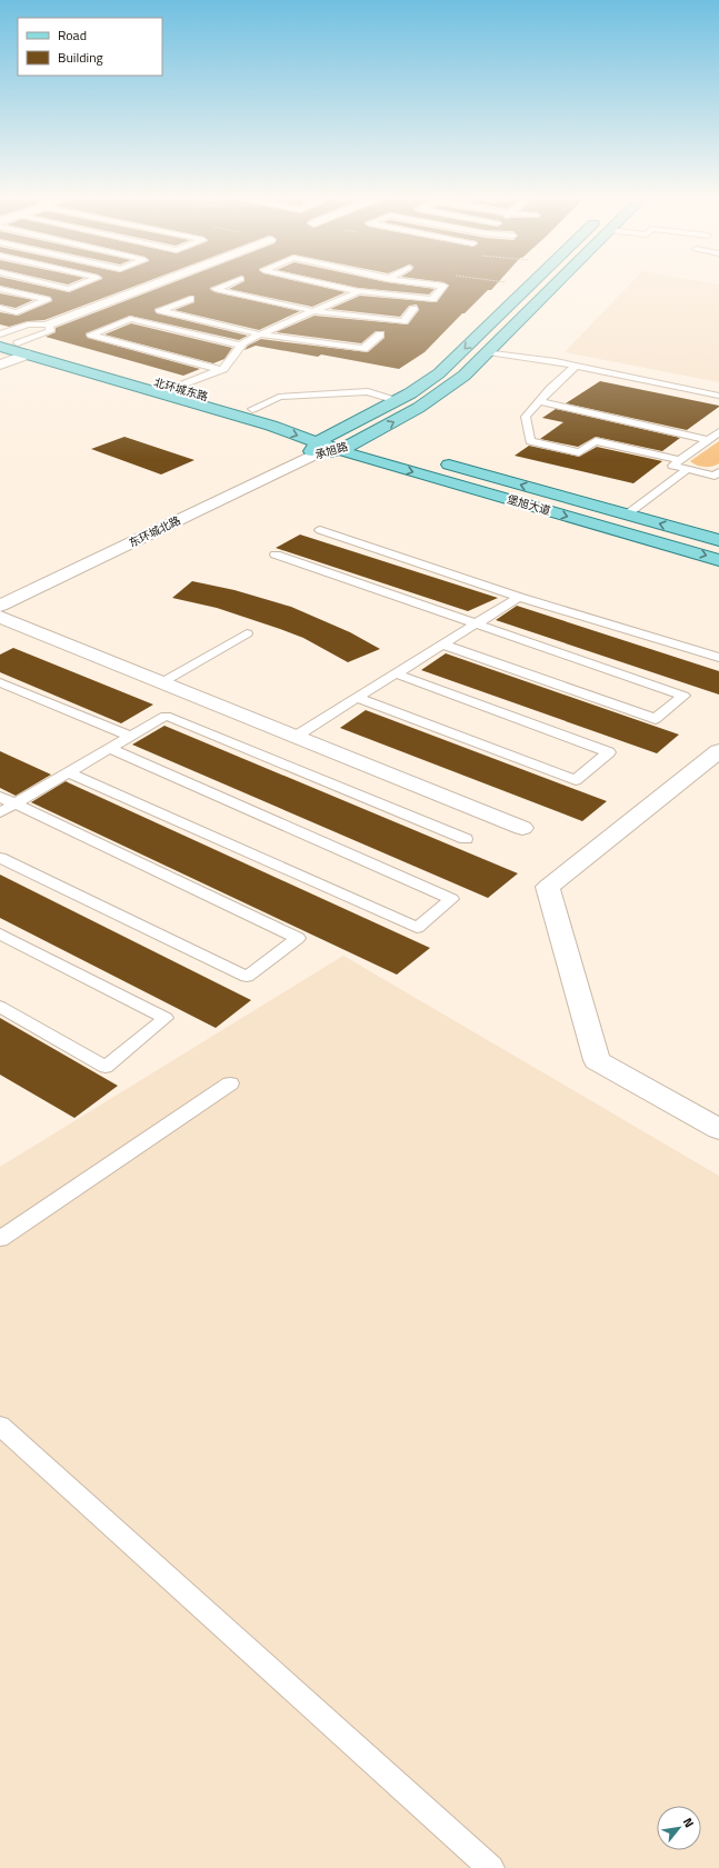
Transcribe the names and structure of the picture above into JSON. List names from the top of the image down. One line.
{"streets":{"main road":["北环城东路","承旭路","堡旭大道"],"street":["东环城北路"]},"crossings":[["北环城东路","承旭路"],["北环城东路","堡旭大道"],["北环城东路","东环城北路"],["承旭路","堡旭大道"]],"legend":["Road","Building"],"north":"top right"}
